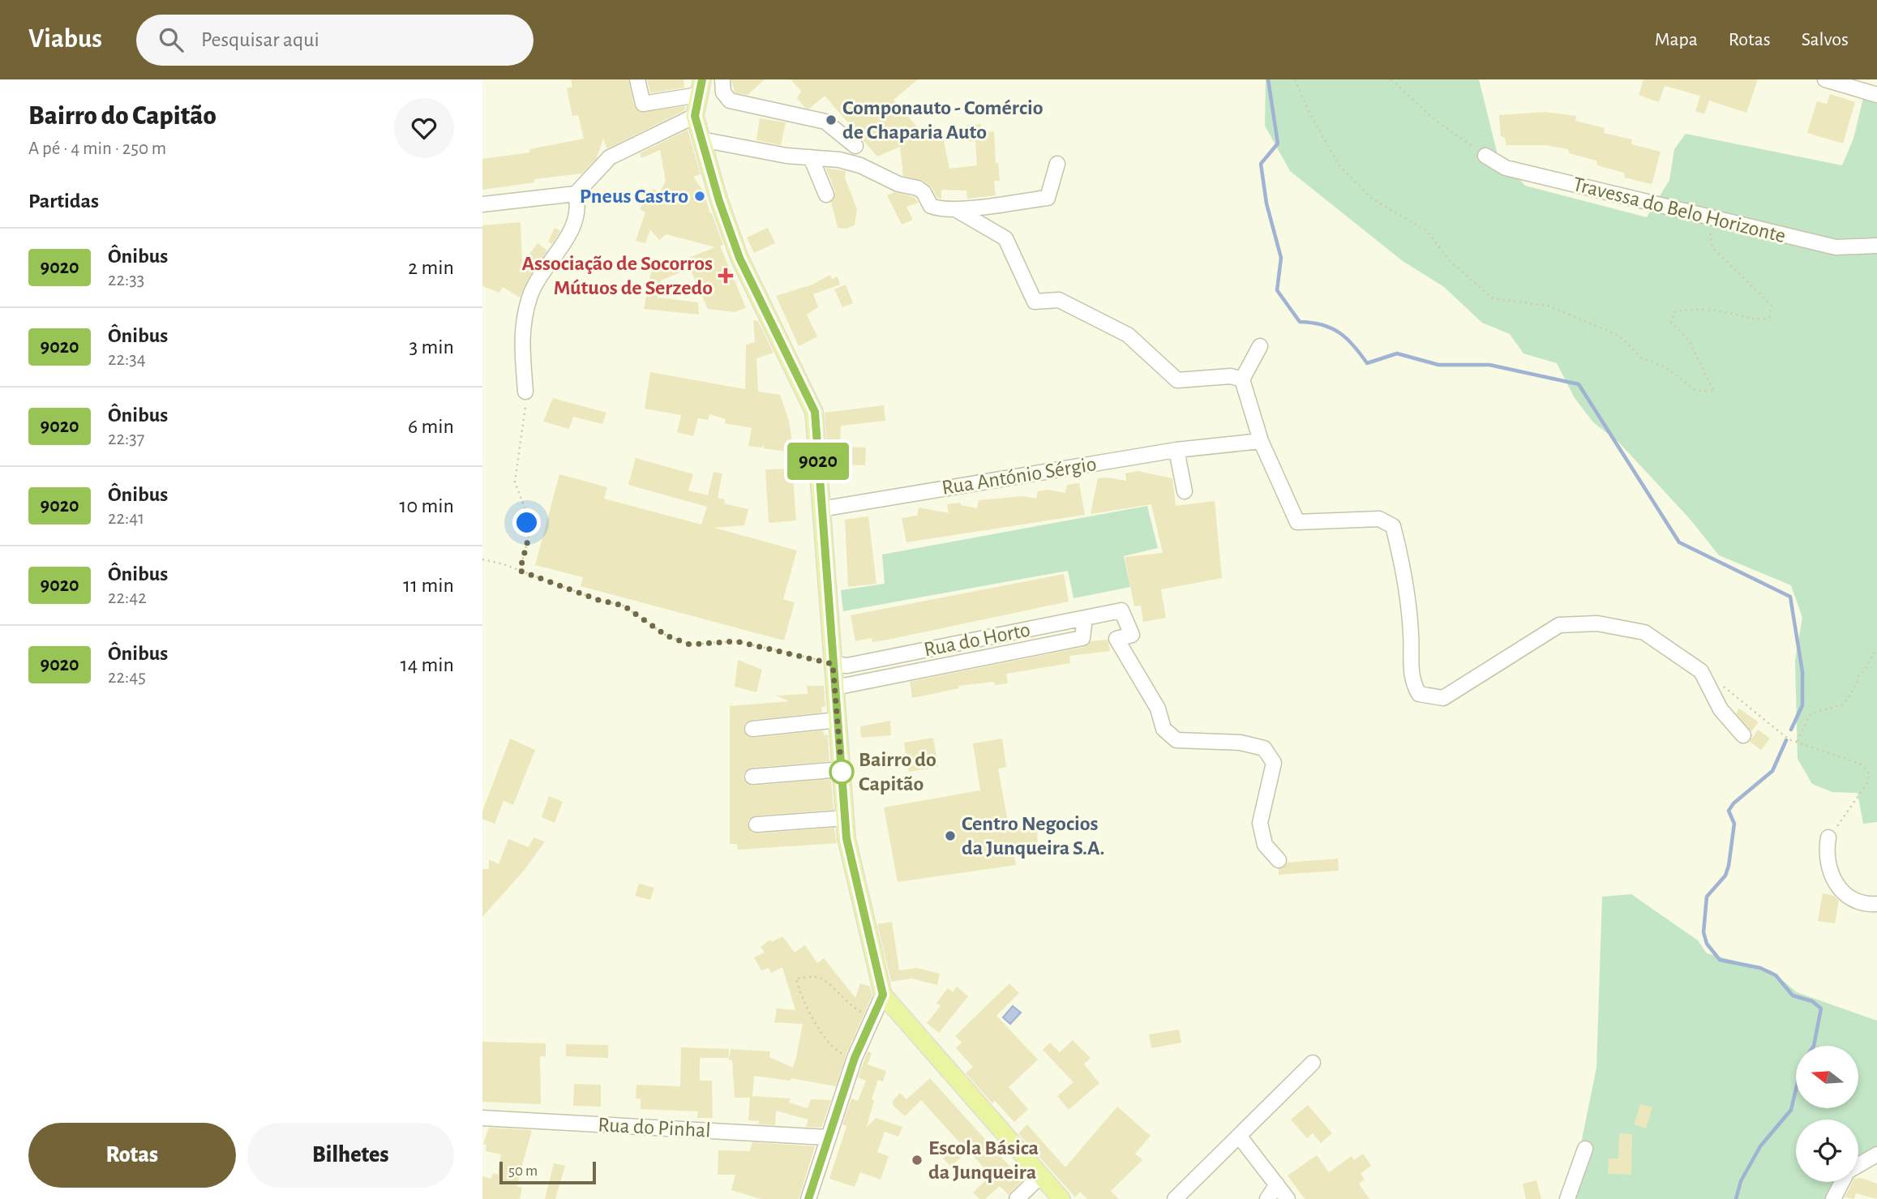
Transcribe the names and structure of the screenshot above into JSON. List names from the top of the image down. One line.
{"streets":{"street":["Travessa do Belo Horizonte","Rua António Sérgio","Rua do Horto","Rua do Pinhal"]},"places":{"other":["Componauto - Comércio de Chaparia Auto","Pneus Castro","Bairro do Capitão","Centro Negocios da Junqueira S.A.","Escola Básica da Junqueira"],"health":["Associação de Socorros Mútuos de Serzedo"]},"lines":["bus line 9020"],"scale_bar":"50 m","north":"left","page":{"header":"Viabus","search":"Pesquisar aqui","nav":["Mapa","Rotas","Salvos"],"heading":[["Bairro do Capitão","A pé · 4 min · 250 m"],"Partidas"],"on_map":"9020","list":[{"mark":"9020","name":"Ônibus","note":"22:33","value":"2 min"},{"mark":"9020","name":"Ônibus","note":"22:34","value":"3 min"},{"mark":"9020","name":"Ônibus","note":"22:37","value":"6 min"},{"mark":"9020","name":"Ônibus","note":"22:41","value":"10 min"},{"mark":"9020","name":"Ônibus","note":"22:42","value":"11 min"},{"mark":"9020","name":"Ônibus","note":"22:45","value":"14 min"}],"buttons":["Rotas","Bilhetes"],"scale":"50 m"}}
